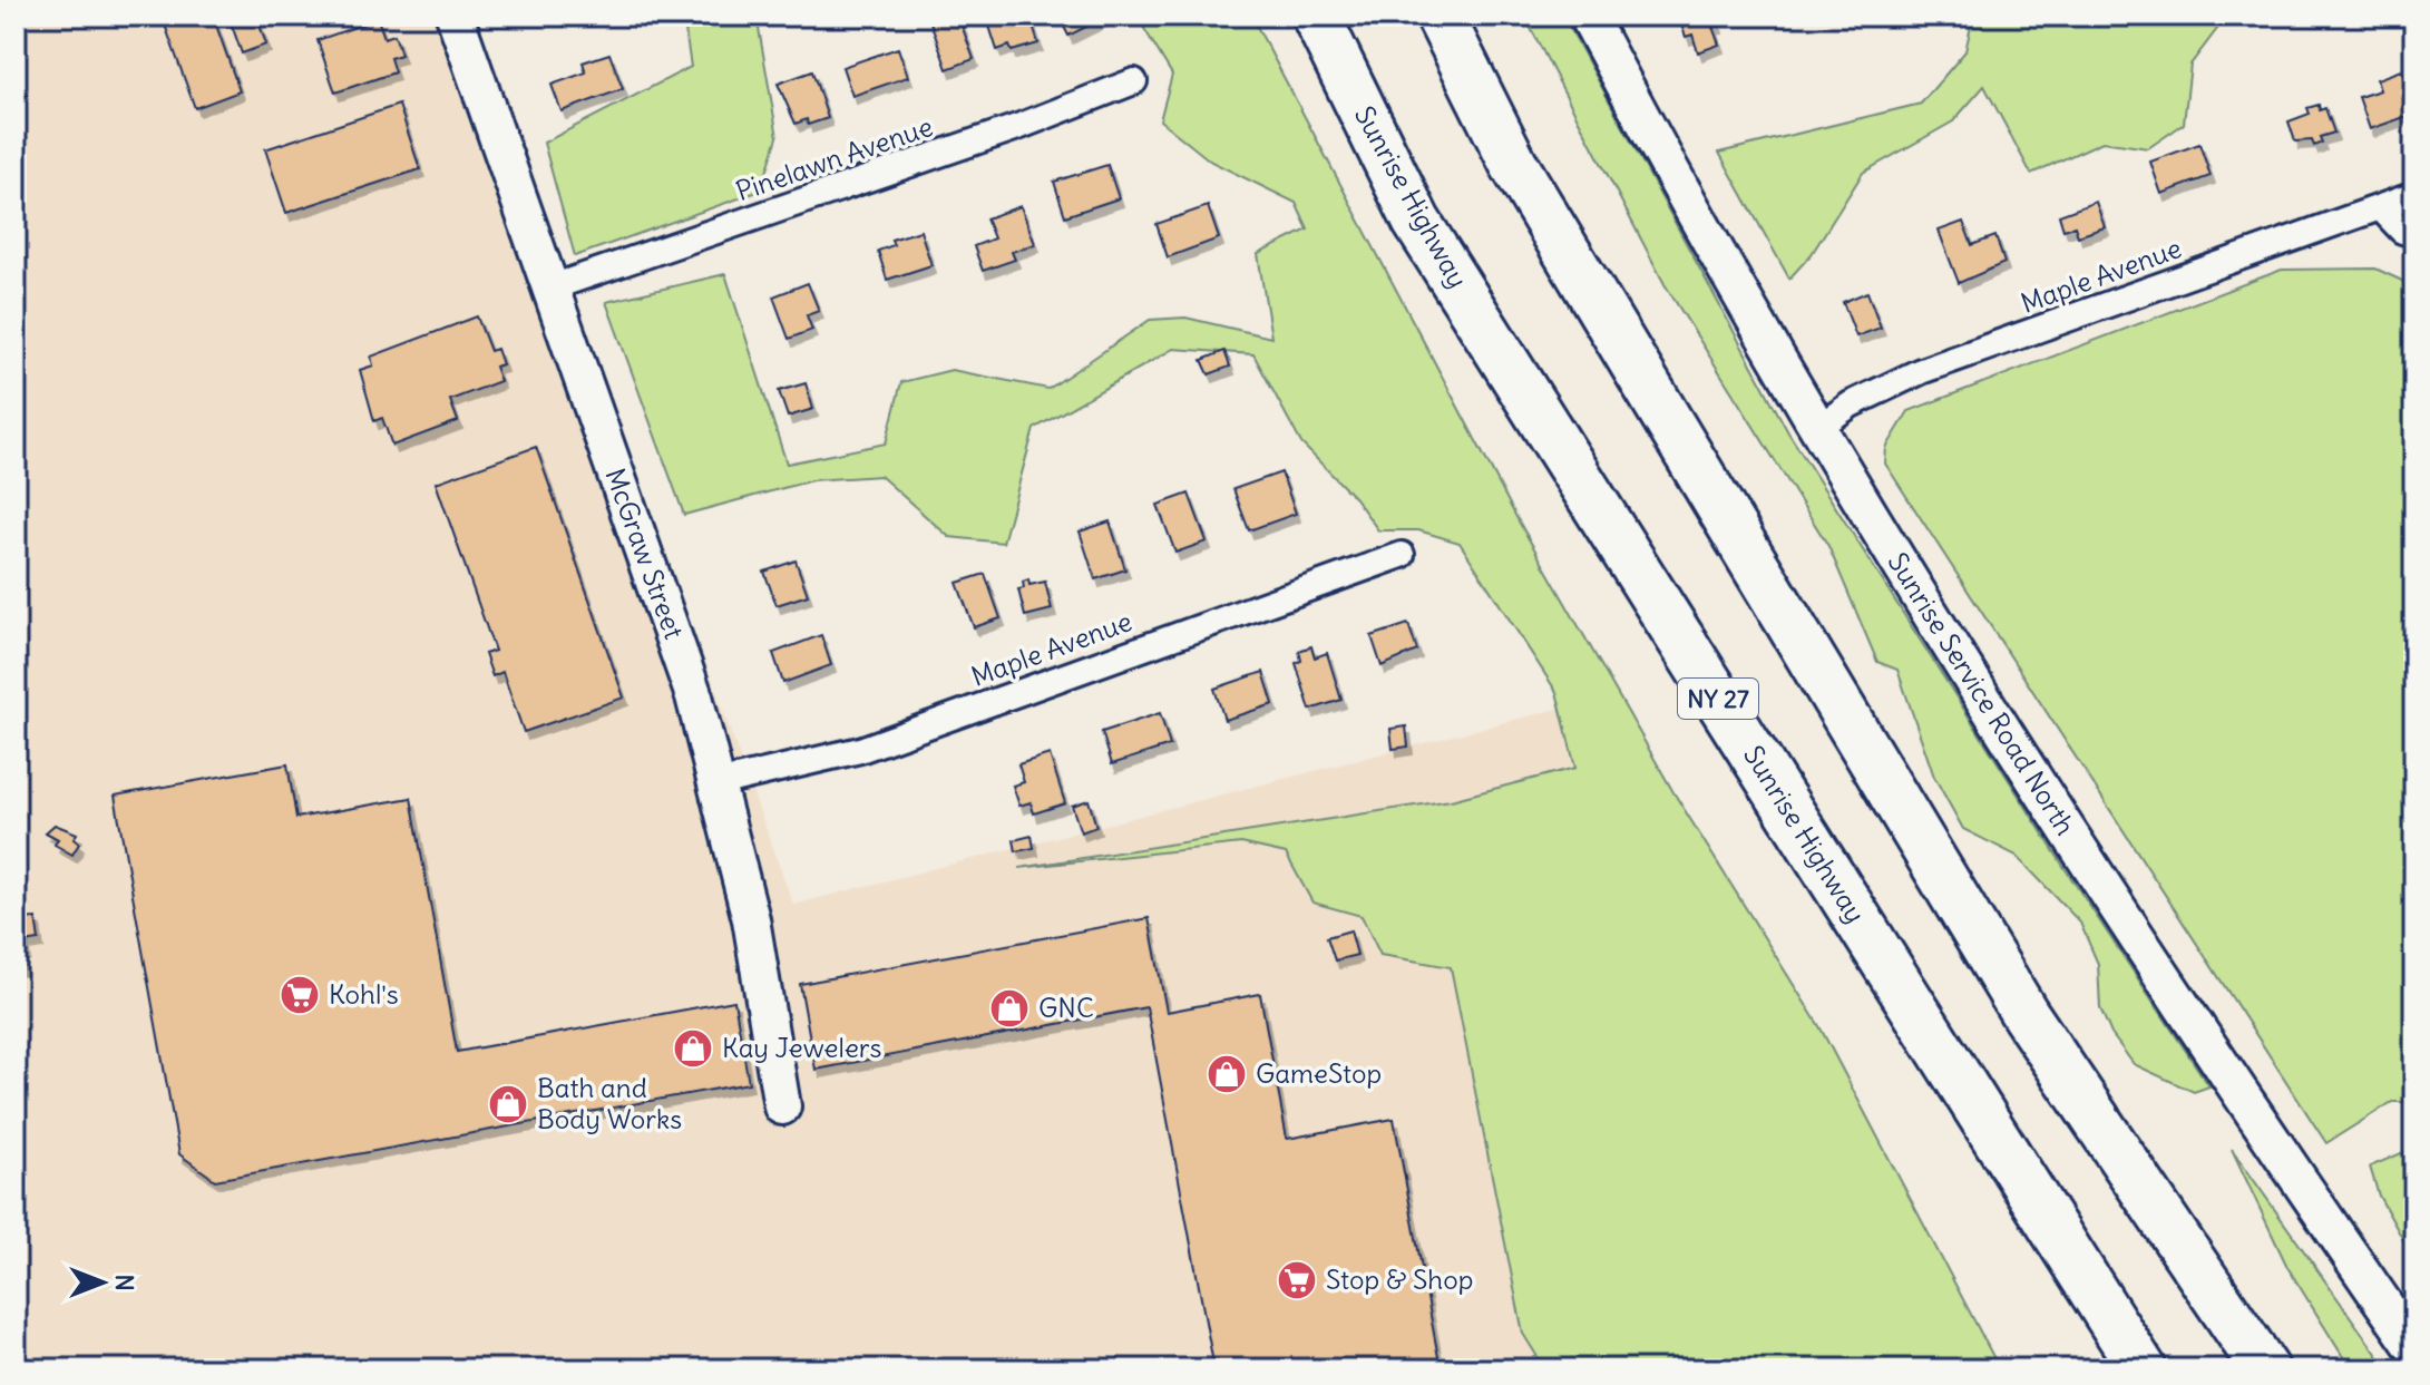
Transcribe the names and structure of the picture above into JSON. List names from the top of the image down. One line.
{"streets":{"highway":["Sunrise Highway","NY 27"],"street":["Pinelawn Avenue","Maple Avenue","McGraw Street","Sunrise Service Road North"]},"crossings":[["Pinelawn Avenue","McGraw Street"],["Maple Avenue","McGraw Street"],["Maple Avenue","Sunrise Service Road North"]],"places":{"supermarket":["Kohl's","Stop & Shop"],"shop":["GNC","Kay Jewelers","GameStop","Bath and Body Works"]},"north":"right"}
